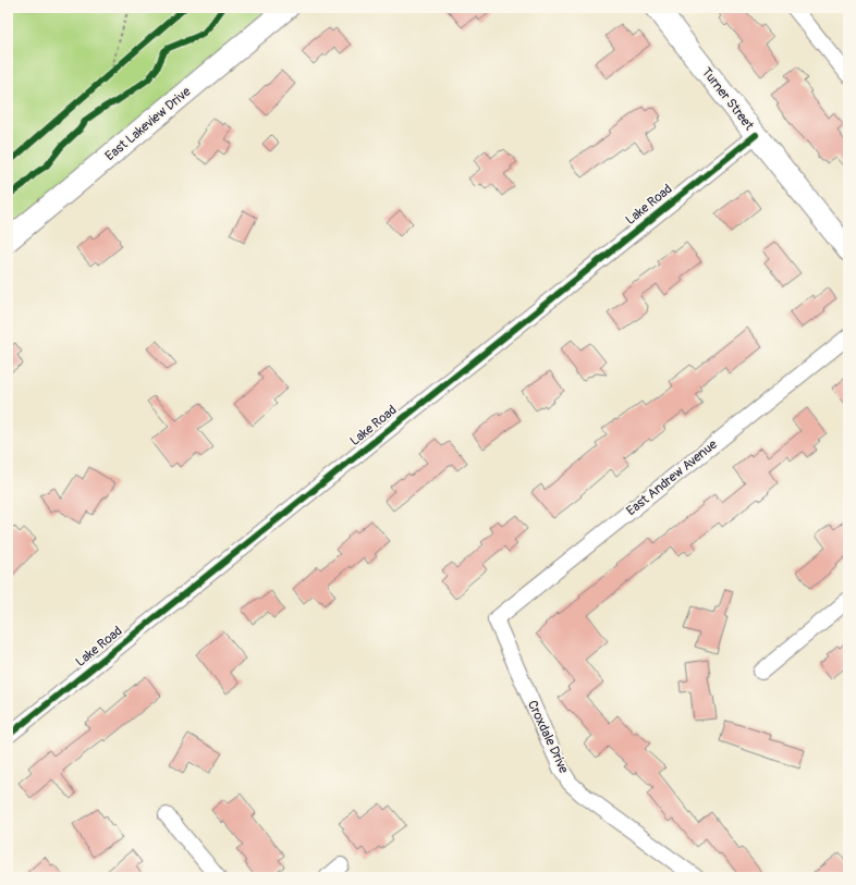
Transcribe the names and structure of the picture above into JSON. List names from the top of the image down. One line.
{"streets":{"street":["Turner Street","East Lakeview Drive","Lake Road","East Andrew Avenue","Croxdale Drive"]},"crossings":[["Turner Street","Lake Road"],["East Andrew Avenue","Croxdale Drive"]]}
